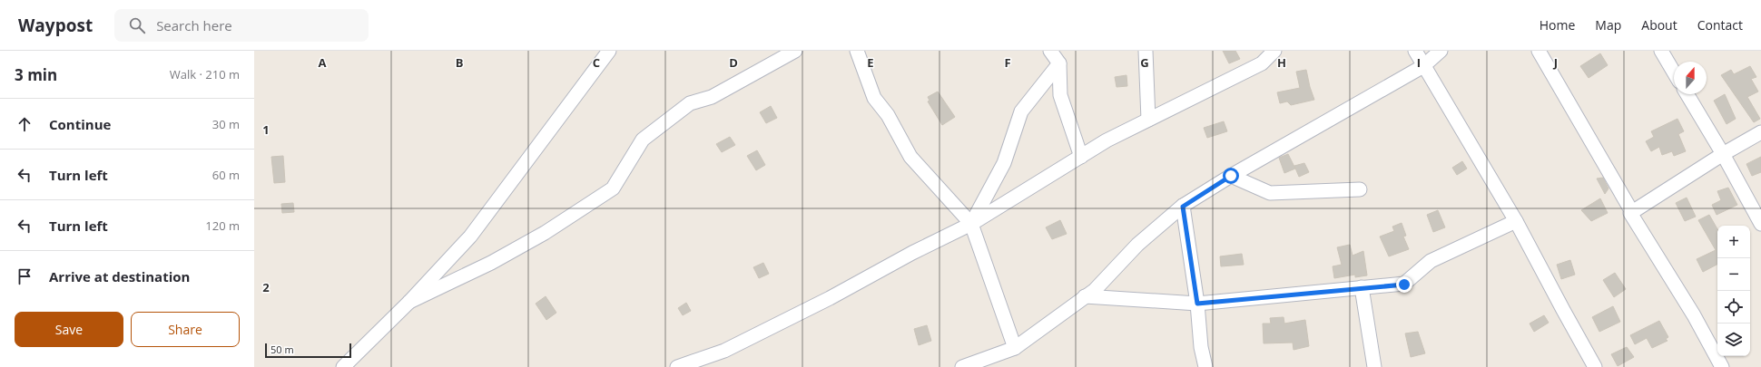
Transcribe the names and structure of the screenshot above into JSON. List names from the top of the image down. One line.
{"scale_bar":"50 m","north":"top","page":{"header":"Waypost","search":"Search here","nav":["Home","Map","About","Contact"],"heading":["3 min","Walk · 210 m"],"list":[["Continue","30 m"],["Turn left","60 m"],["Turn left","120 m"],"Arrive at destination"],"map_buttons":["+","−"],"buttons":["Save","Share"],"scale":"50 m"},"grid":{"columns":["A","B","C","D","E","F","G","H","I","J"],"rows":["1","2"]}}
